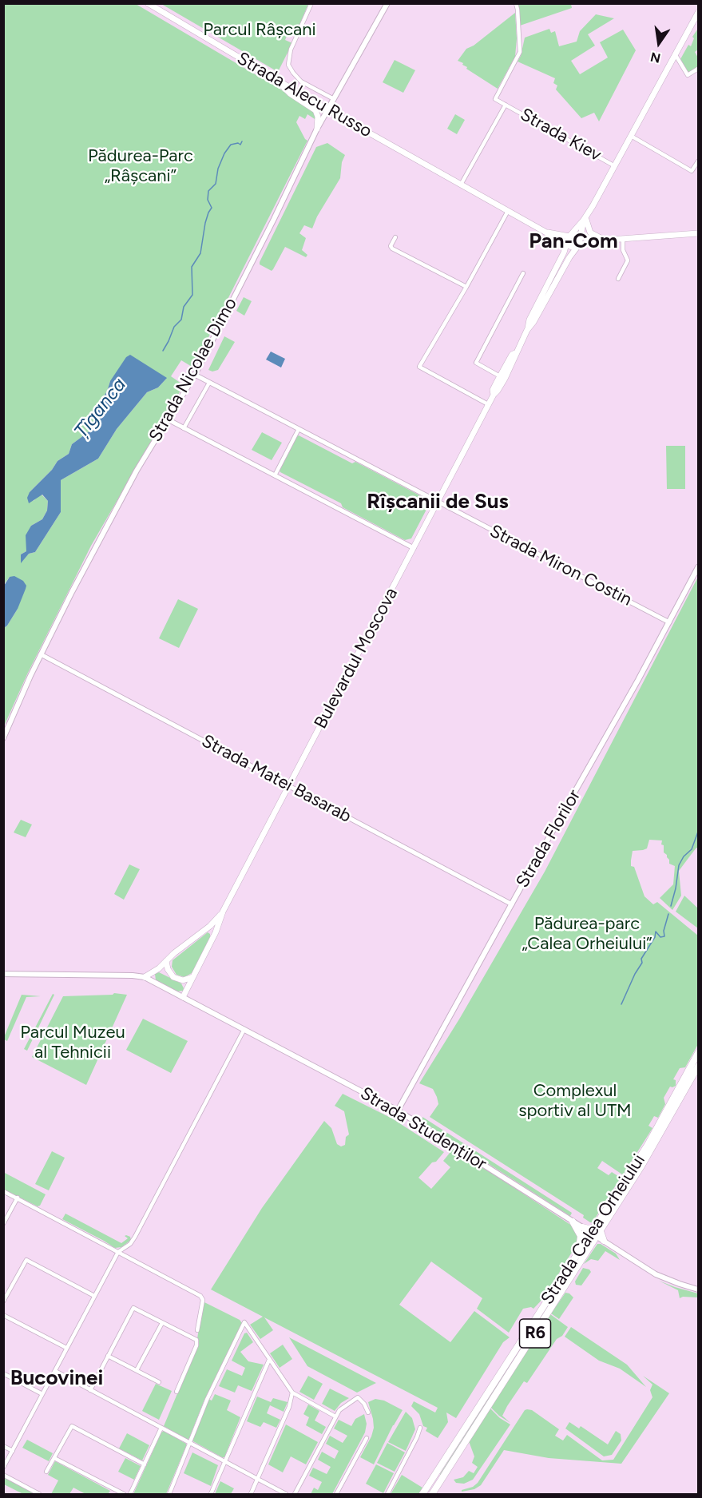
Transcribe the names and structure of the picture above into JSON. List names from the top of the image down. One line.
{"streets":{"highway":["Strada Calea Orheiului","R6"],"main road":["Strada Alecu Russo","Strada Kiev","Strada Nicolae Dimo","Bulevardul Moscova","Strada Florilor","Strada Studenților"],"street":["Strada Miron Costin","Strada Matei Basarab"]},"crossings":[["Strada Alecu Russo","Strada Kiev"],["Strada Alecu Russo","Strada Nicolae Dimo"],["Strada Alecu Russo","Bulevardul Moscova"],["Strada Kiev","Bulevardul Moscova"],["Strada Nicolae Dimo","Strada Miron Costin"],["Strada Nicolae Dimo","Strada Matei Basarab"],["Strada Miron Costin","Bulevardul Moscova"],["Strada Miron Costin","Strada Florilor"],["Bulevardul Moscova","Strada Matei Basarab"],["Bulevardul Moscova","Strada Studenților"],["Strada Matei Basarab","Strada Florilor"],["Strada Florilor","Strada Studenților"],["Strada Calea Orheiului","R6"]],"districts":["Pan-Com","Rîșcanii de Sus","Bucovinei"],"water":["Țîganca"],"parks":["Parcul Râșcani","Pădurea-Parc „Râșcani”","Pădurea-parc „Calea Orheiului”","Parcul Muzeu al Tehnicii","Complexul sportiv al UTM"],"north":"bottom"}
